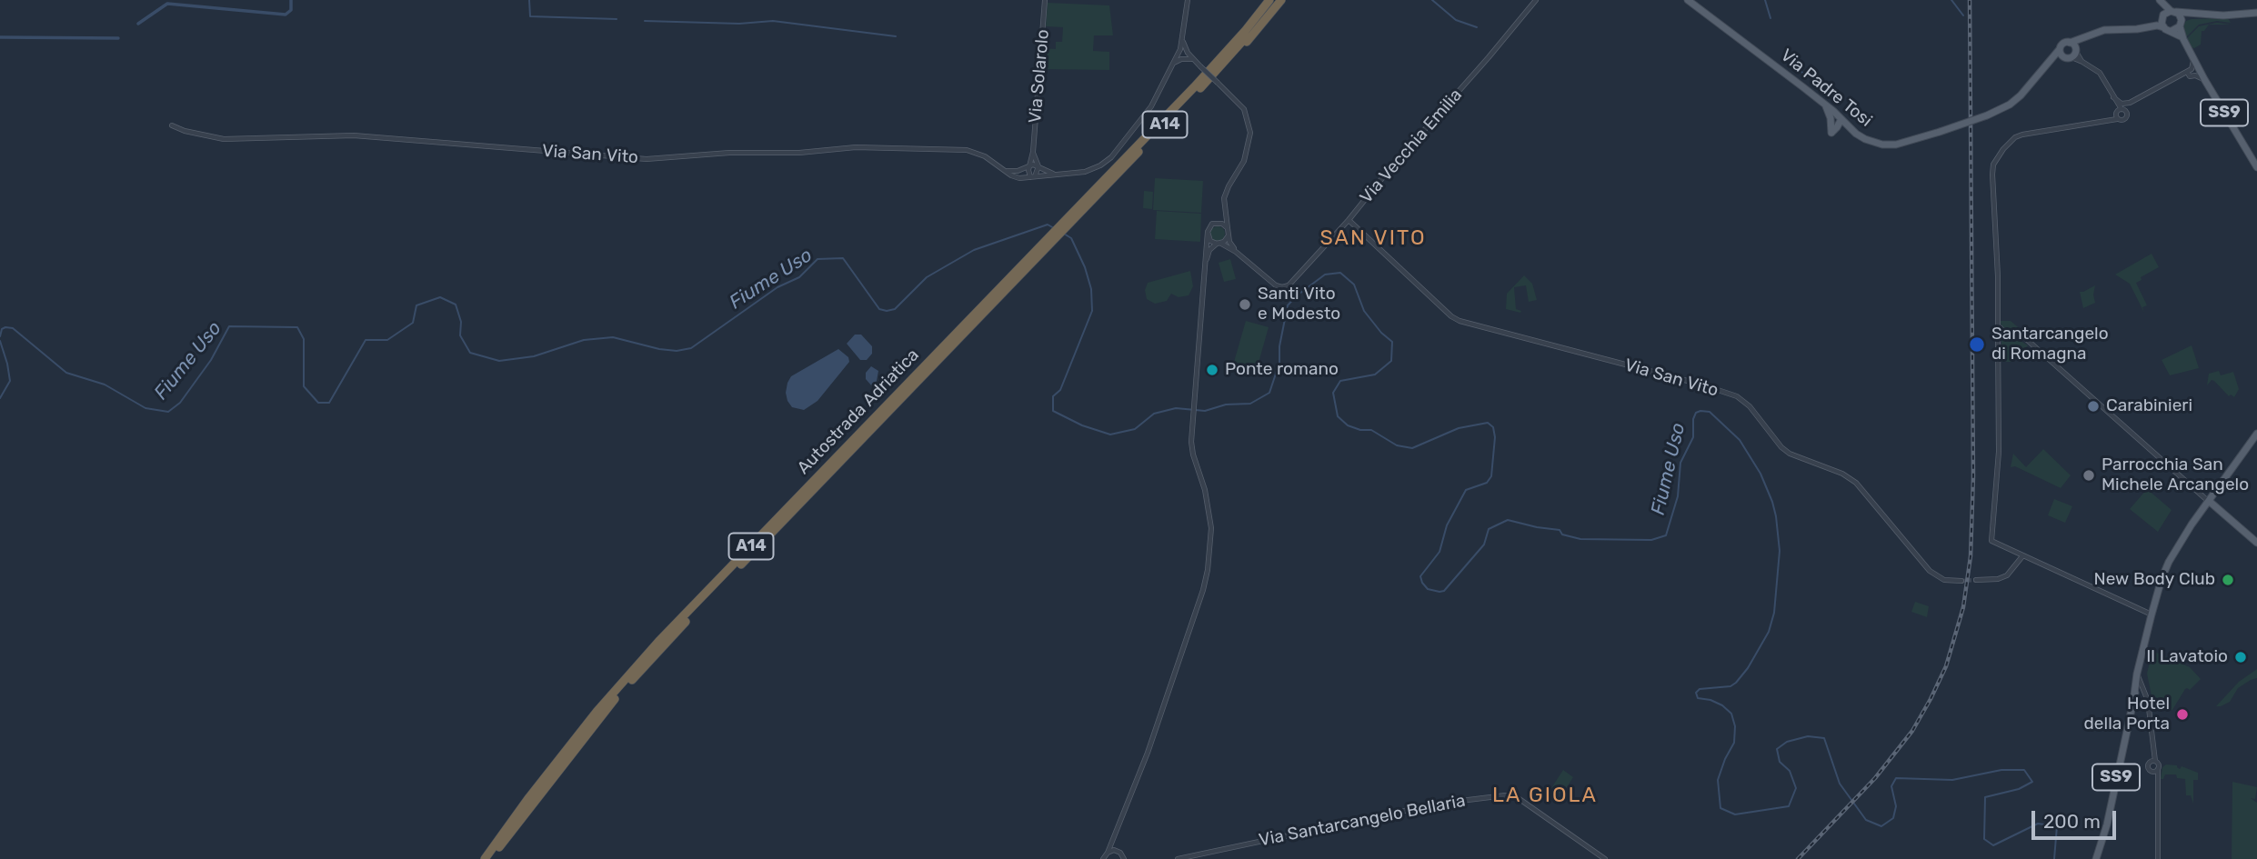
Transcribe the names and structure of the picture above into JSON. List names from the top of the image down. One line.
{"streets":{"highway":["A14","Autostrada Adriatica"],"main road":["Via Padre Tosi","SS9"],"street":["Via Solarolo","Via Vecchia Emilia","Via San Vito","Via Santarcangelo Bellaria"]},"crossings":[["Via Solarolo","Via San Vito"],["Via Padre Tosi","SS9"],["Via Vecchia Emilia","Via San Vito"]],"districts":["SAN VITO","LA GIOLA"],"water":["Fiume Uso"],"places":["Santi Vito e Modesto","Santarcangelo di Romagna","Ponte romano","Carabinieri","Parrocchia San Michele Arcangelo","New Body Club","Il Lavatoio","Hotel della Porta"],"scale_bar":"200 m"}
